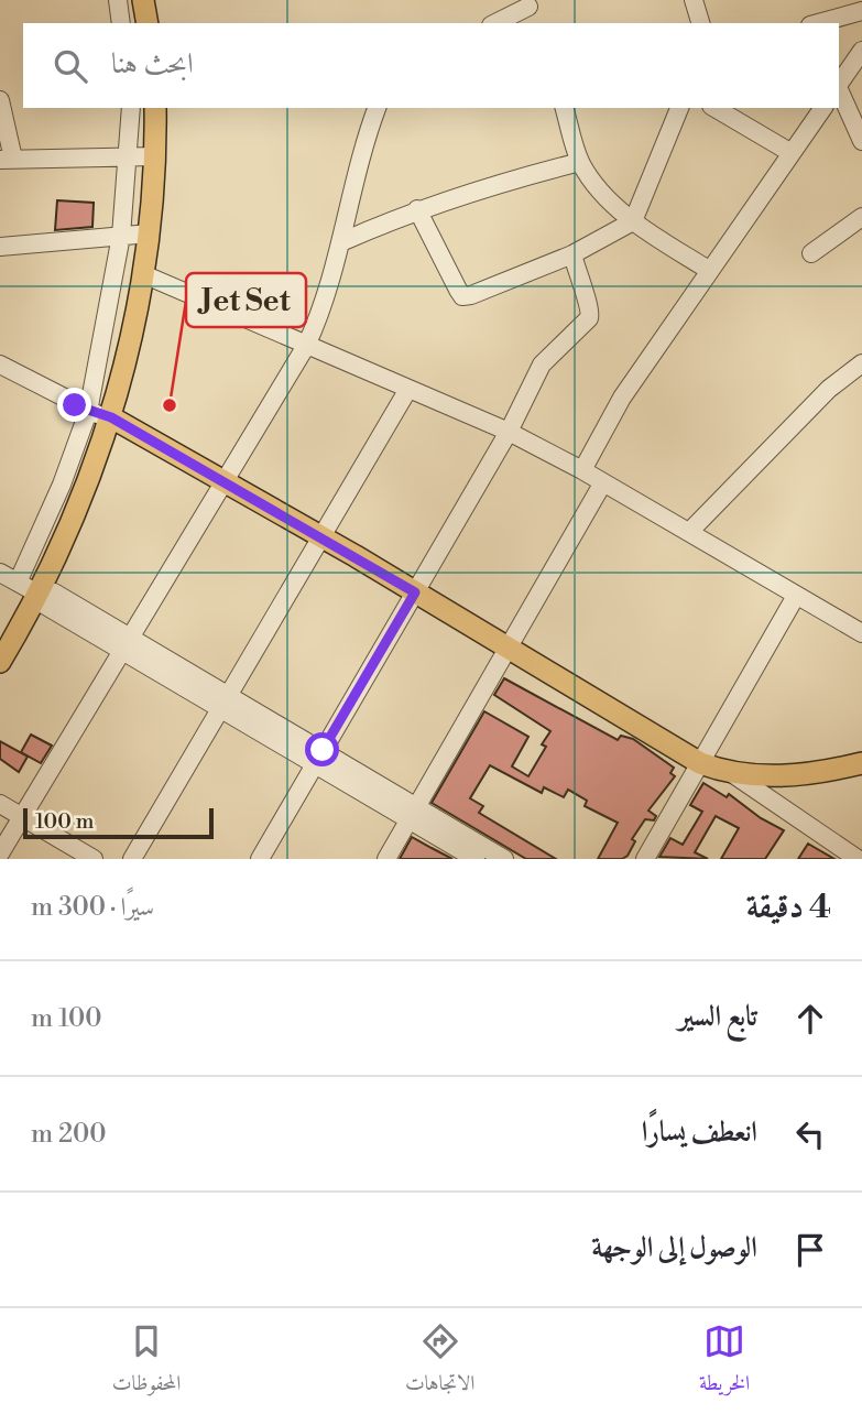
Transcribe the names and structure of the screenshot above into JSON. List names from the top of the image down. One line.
{"places":["Jet Set"],"scale_bar":"100 m","page":{"search":"ابحث هنا","scale":"100 m","heading":["4 دقيقة","سيرًا · 300 m"],"list":[["تابع السير","100 m"],["انعطف يسارًا","200 m"],"الوصول إلى الوجهة"],"nav":["الخريطة","الاتجاهات","المحفوظات"]}}
